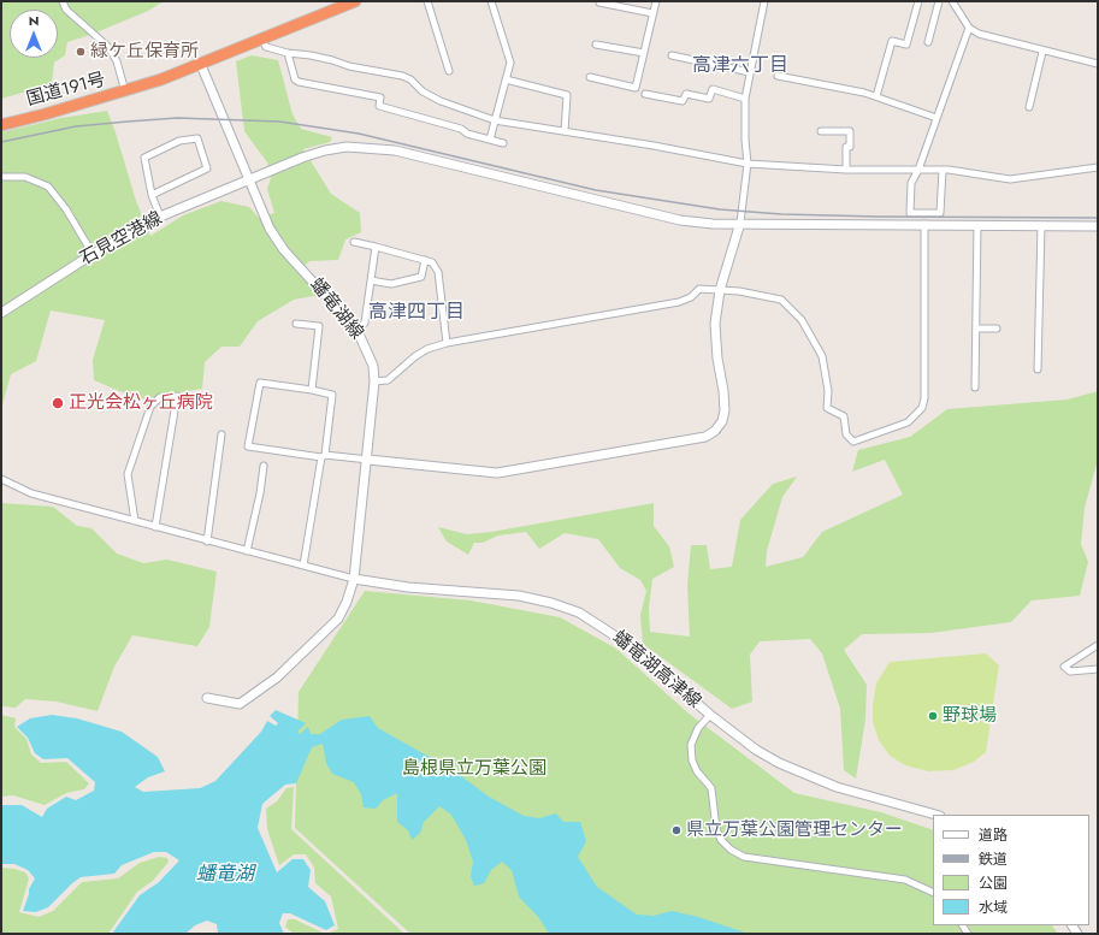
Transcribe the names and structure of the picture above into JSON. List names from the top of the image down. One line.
{"streets":{"highway":["国道191号"],"street":["石見空港線","蟠竜湖線","蟠竜湖高津線"]},"crossings":[["国道191号","蟠竜湖線"],["石見空港線","蟠竜湖線"],["蟠竜湖線","蟠竜湖高津線"]],"districts":["高津六丁目","高津四丁目"],"water":["蟠竜湖"],"parks":["島根県立万葉公園"],"places":["緑ケ丘保育所","正光会松ヶ丘病院","野球場","県立万葉公園管理センター"],"legend":["道路","鉄道","公園","水域"],"north":"top"}
